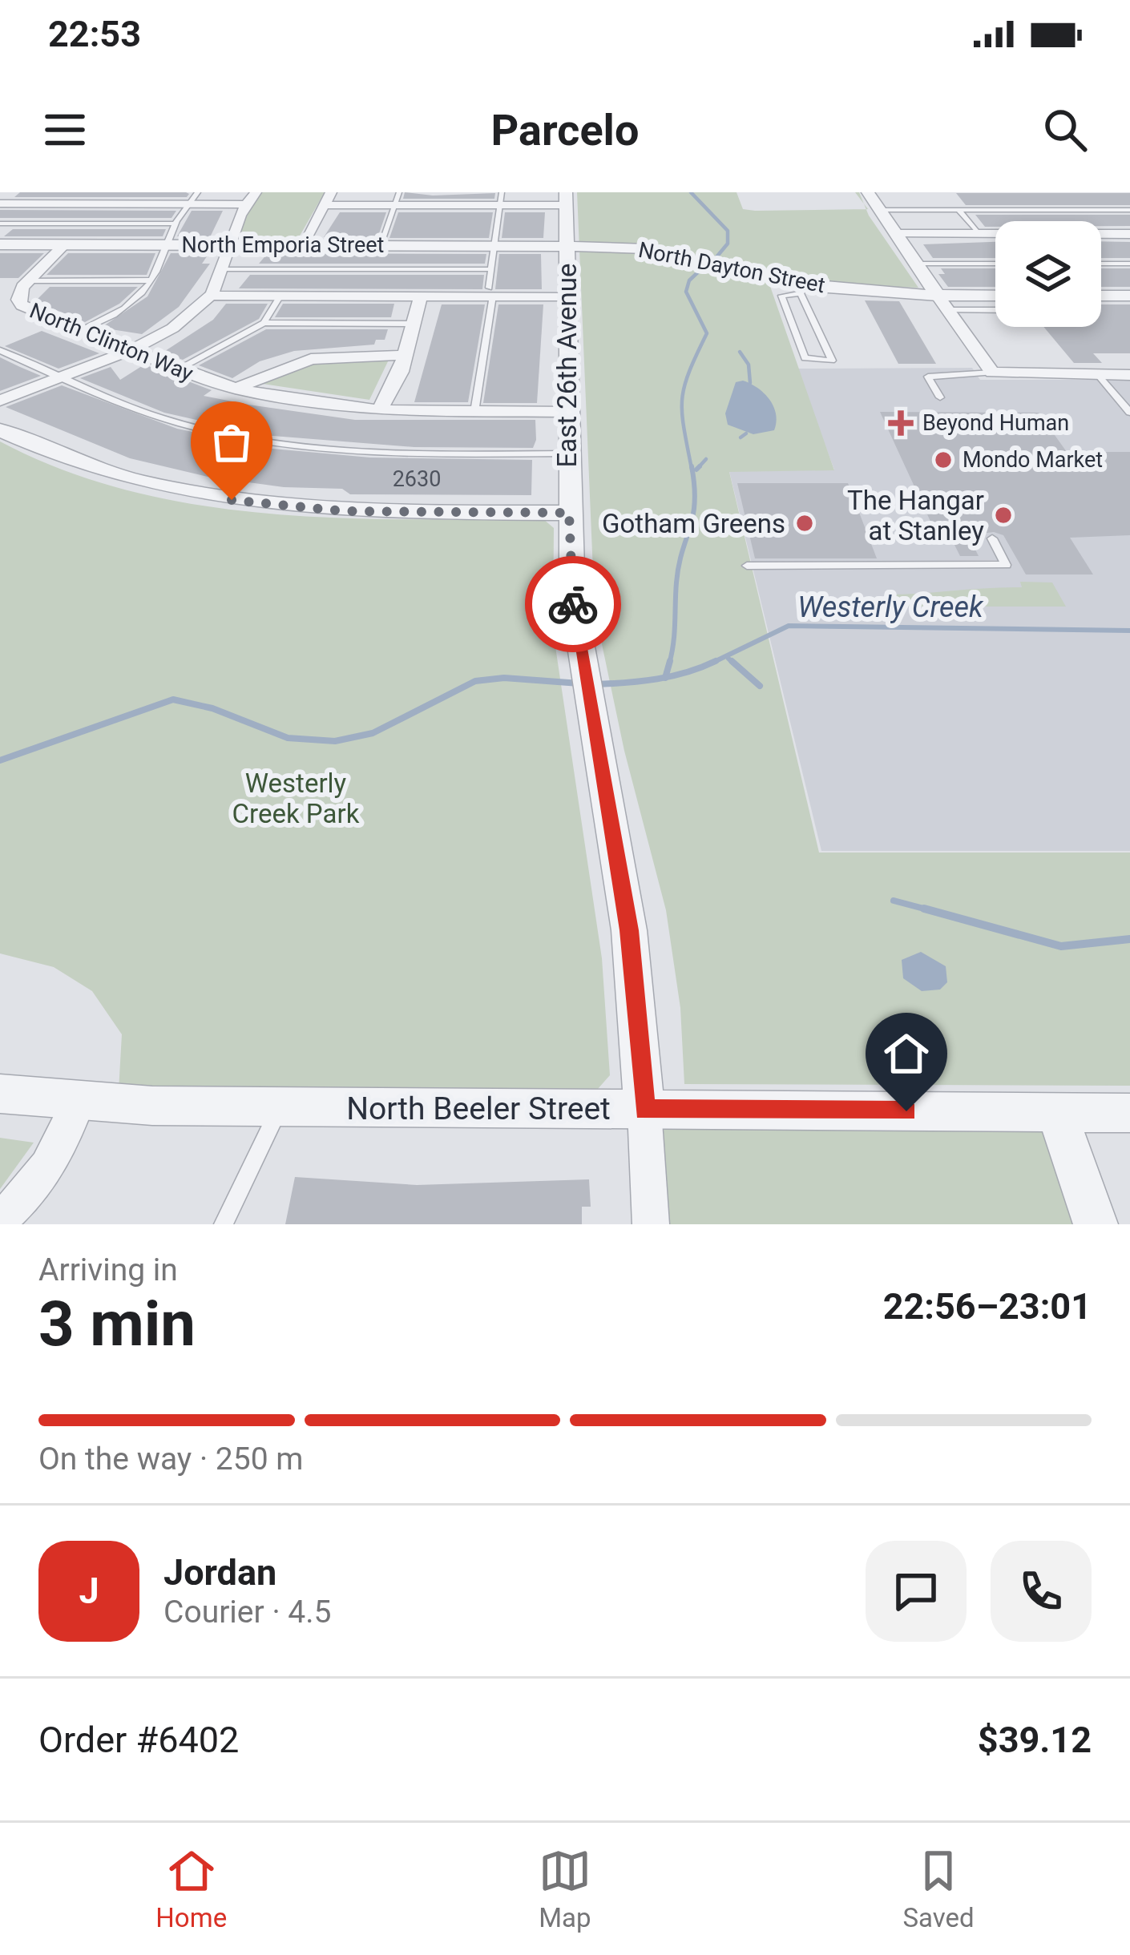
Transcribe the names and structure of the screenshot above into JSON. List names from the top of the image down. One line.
{"streets":{"street":["North Emporia Street","North Dayton Street","North Clinton Way","East 26th Avenue","North Beeler Street"]},"crossings":[["North Emporia Street","North Dayton Street"],["North Emporia Street","North Clinton Way"],["North Emporia Street","East 26th Avenue"],["North Dayton Street","East 26th Avenue"],["North Clinton Way","East 26th Avenue"],["East 26th Avenue","North Beeler Street"]],"water":["Westerly Creek"],"parks":["Westerly Creek Park"],"places":{"health":["Beyond Human"],"other":["Mondo Market","The Hangar at Stanley","Gotham Greens"]},"house_numbers":["2630"],"page":{"status":"22:53","header":"Parcelo","heading":["3 min","Arriving in","22:56–23:01"],"panel":["Jordan","Courier · 4.5","Order #6402","$39.12"],"bar":"On the way · 250 m","round":"J","tabs":["Home","Map","Saved"]}}
